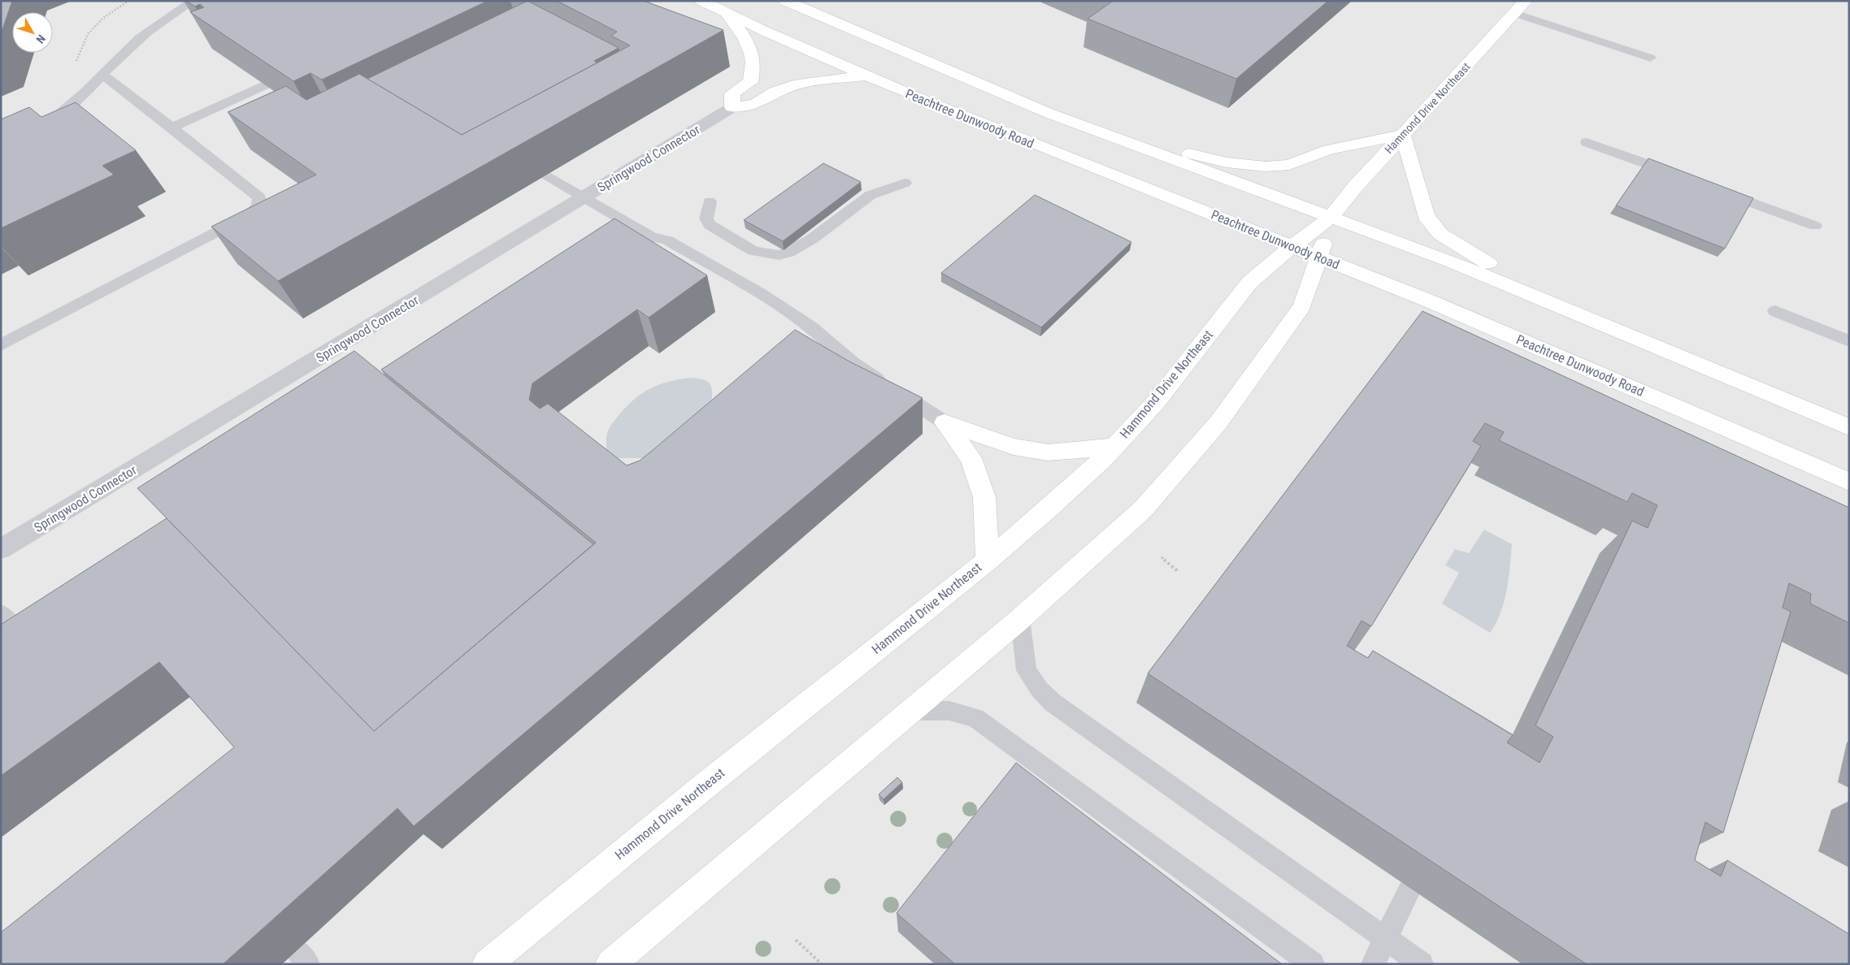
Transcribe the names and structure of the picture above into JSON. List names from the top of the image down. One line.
{"streets":{"main road":["Hammond Drive Northeast","Peachtree Dunwoody Road"],"street":["Springwood Connector"]},"crossings":[["Hammond Drive Northeast","Peachtree Dunwoody Road"]],"north":"bottom right"}
